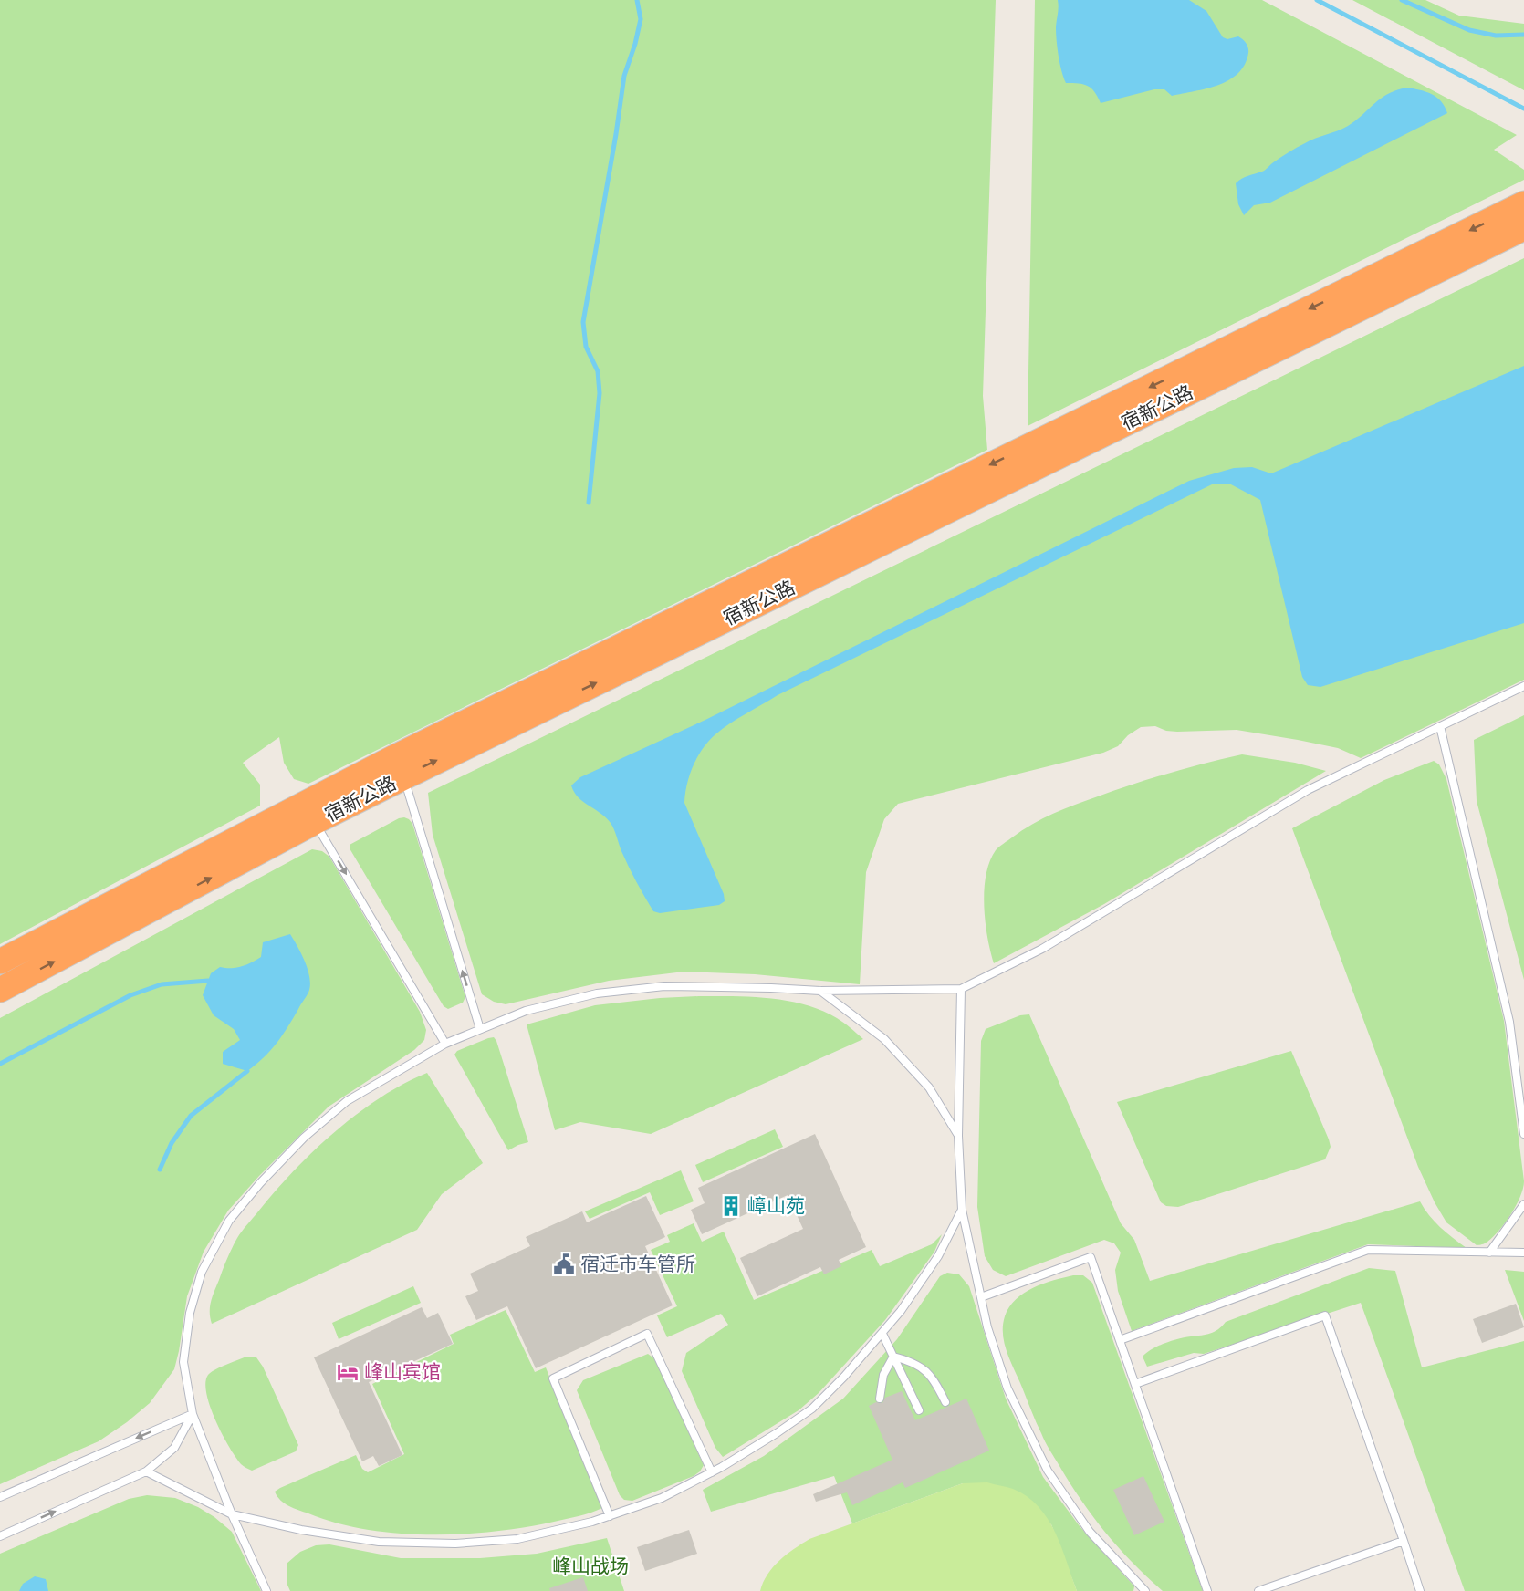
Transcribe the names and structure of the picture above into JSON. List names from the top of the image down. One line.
{"streets":{"highway":["宿新公路"]},"parks":["峰山战场"],"places":{"building":["嶂山苑"],"public building":["宿迁市车管所"],"hotel":["峰山宾馆"]}}
